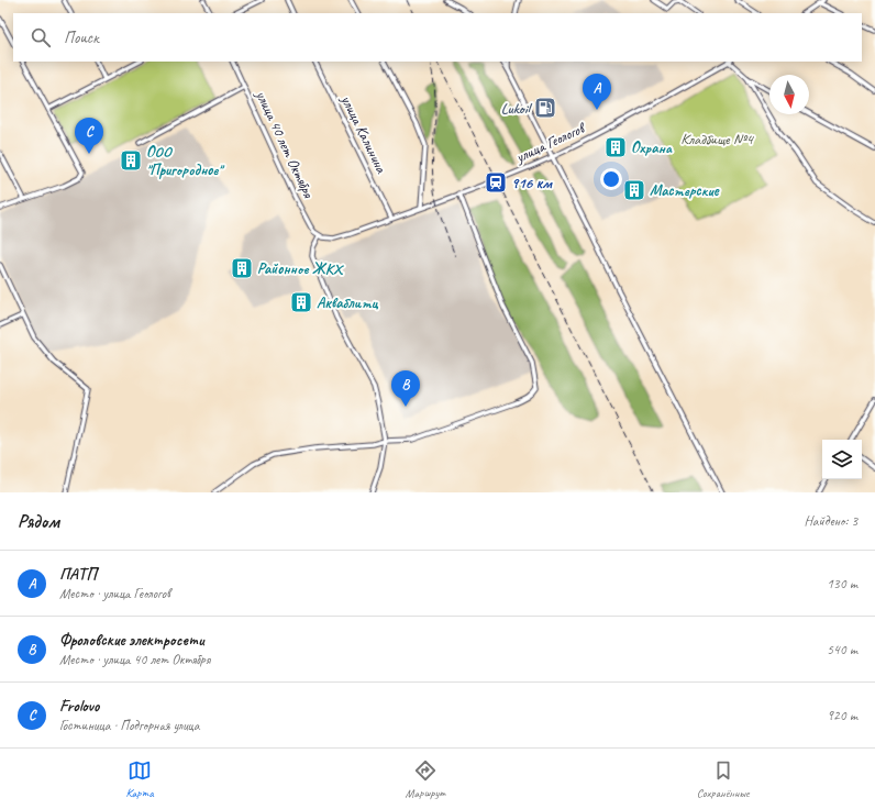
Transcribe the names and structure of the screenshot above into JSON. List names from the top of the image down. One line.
{"streets":{"street":["улица Калинина","улица Геологов","улица 40 лет Октября"]},"parks":["Кладбище №4"],"places":{"fuel station":["Lukoil"],"building":["Охрана","ООО \"Пригородное\"","Мастерские","Районное ЖКХ","Акваблитц"],"station":["916 км"]},"north":"bottom","page":{"search":"Поиск","pins":["A","C","B"],"heading":["Рядом","Найдено: 3"],"list":[{"mark":"A","name":"ПАТП","note":"Место · улица Геологов","value":"130 m"},{"mark":"B","name":"Фроловские электросети","note":"Место · улица 40 лет Октября","value":"540 m"},{"mark":"C","name":"Frolovo","note":"Гостиница · Подгорная улица","value":"920 m"}],"nav":["Карта","Маршрут","Сохранённые"]}}
